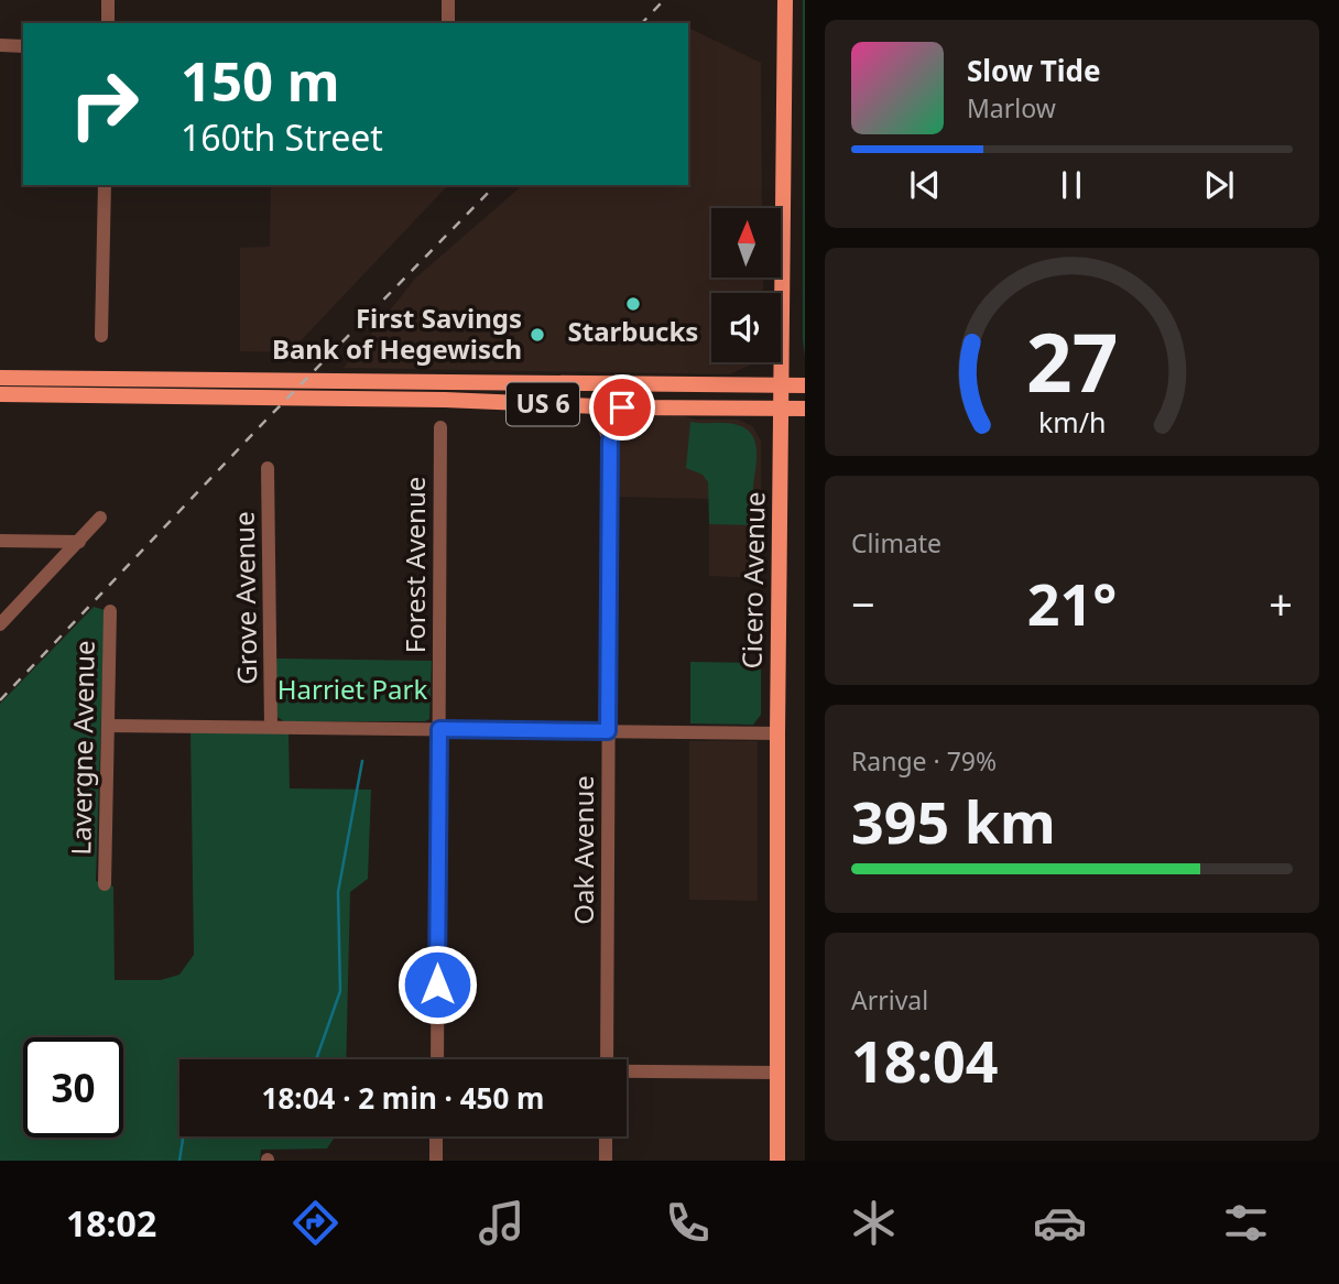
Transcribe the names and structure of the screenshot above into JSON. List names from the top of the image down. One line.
{"streets":{"main road":["US 6","Cicero Avenue"],"street":["Forest Avenue","Grove Avenue","Lavergne Avenue","Oak Avenue"]},"crossings":[["US 6","Cicero Avenue"],["US 6","Oak Avenue"]],"parks":["Harriet Park"],"places":["Starbucks","First Savings Bank of Hegewisch"],"north":"top","page":{"turn":["150 m","160th Street"],"song":["Slow Tide","Marlow"],"tile":["Climate",["Range · 79%","395 km"],["Arrival","18:04"]],"heat":["−","21°","+"],"limit":"30","trip":"18:04 · 2 min · 450 m","tabs":"18:02","gauge":["27","km/h"]}}
